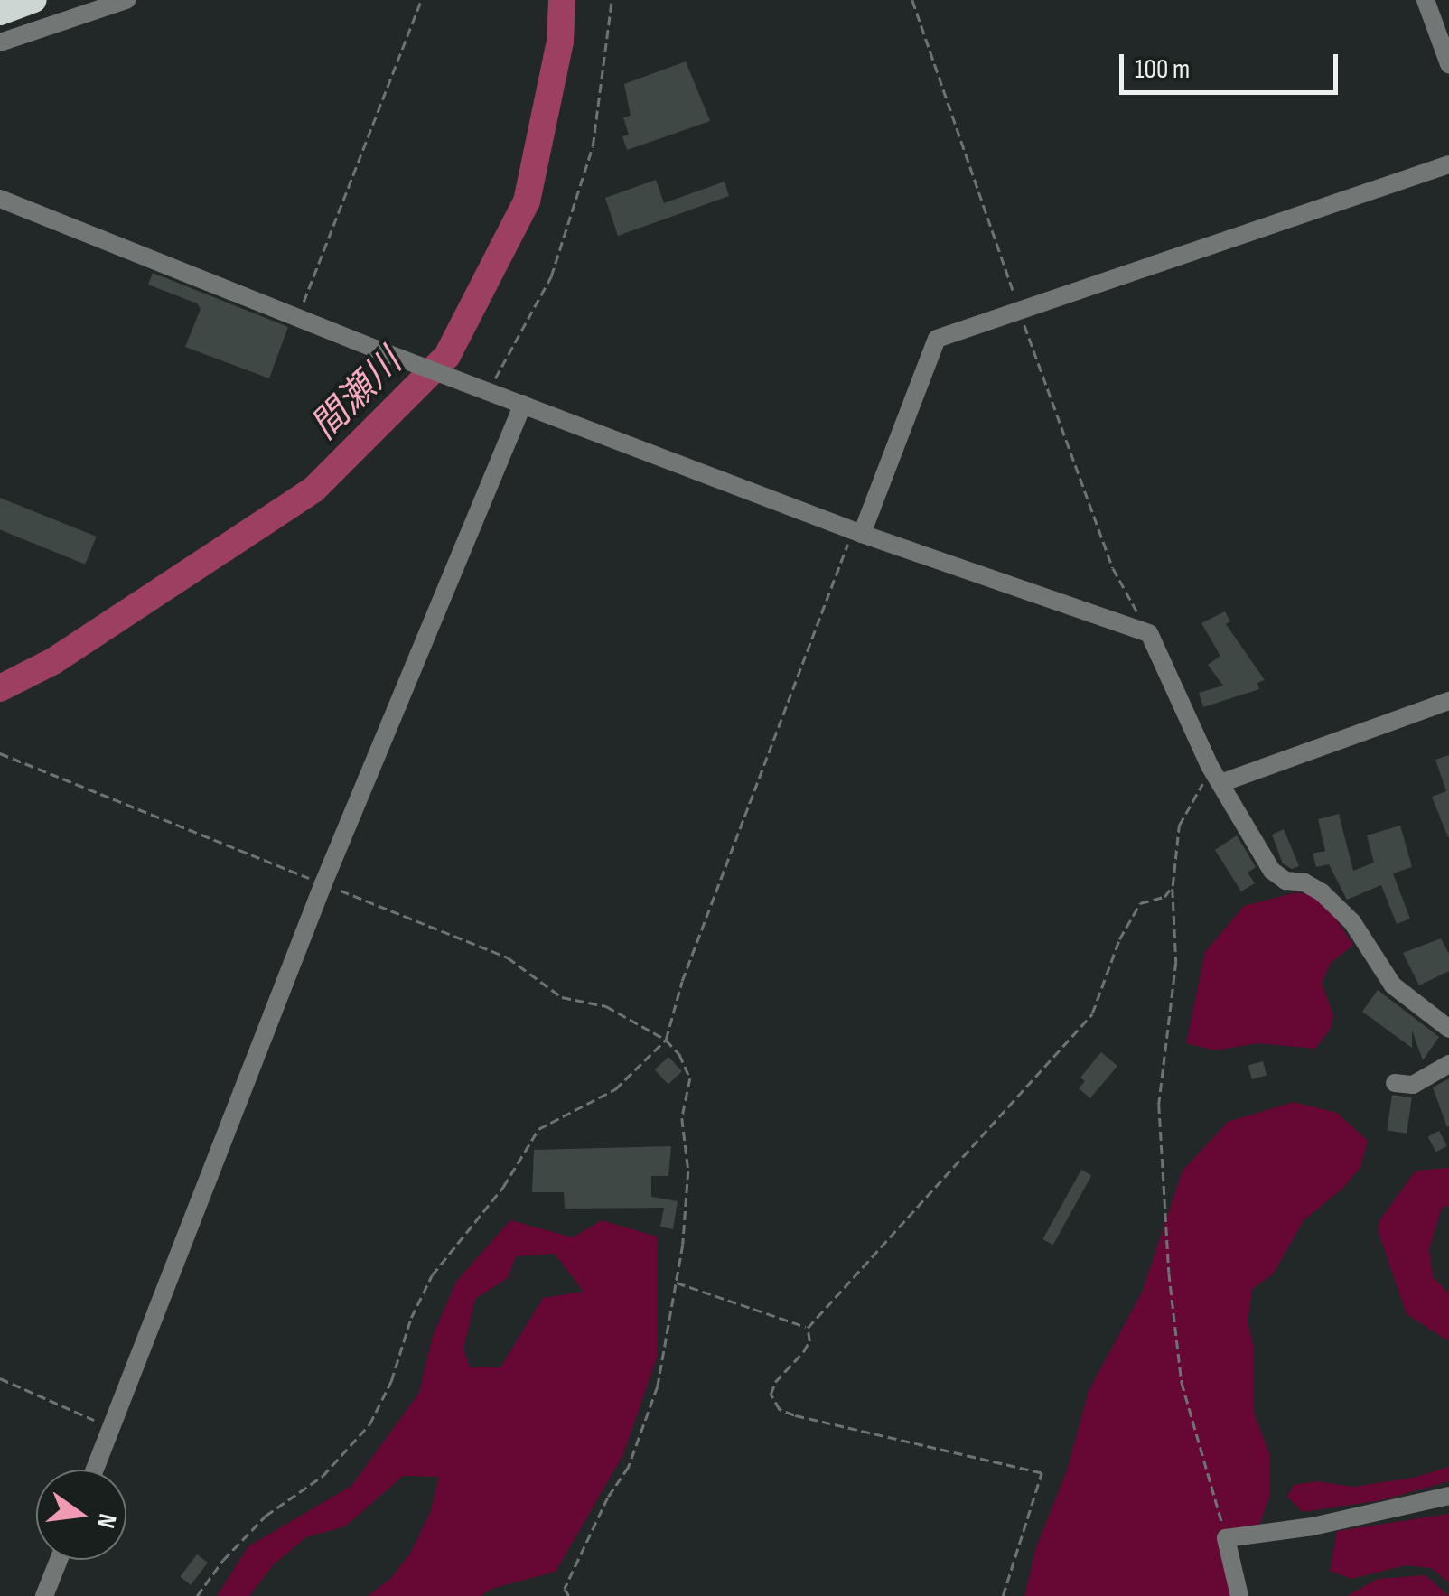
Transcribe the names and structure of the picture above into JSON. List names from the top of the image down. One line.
{"water":["間瀬川"],"scale_bar":"100 m","north":"right"}
